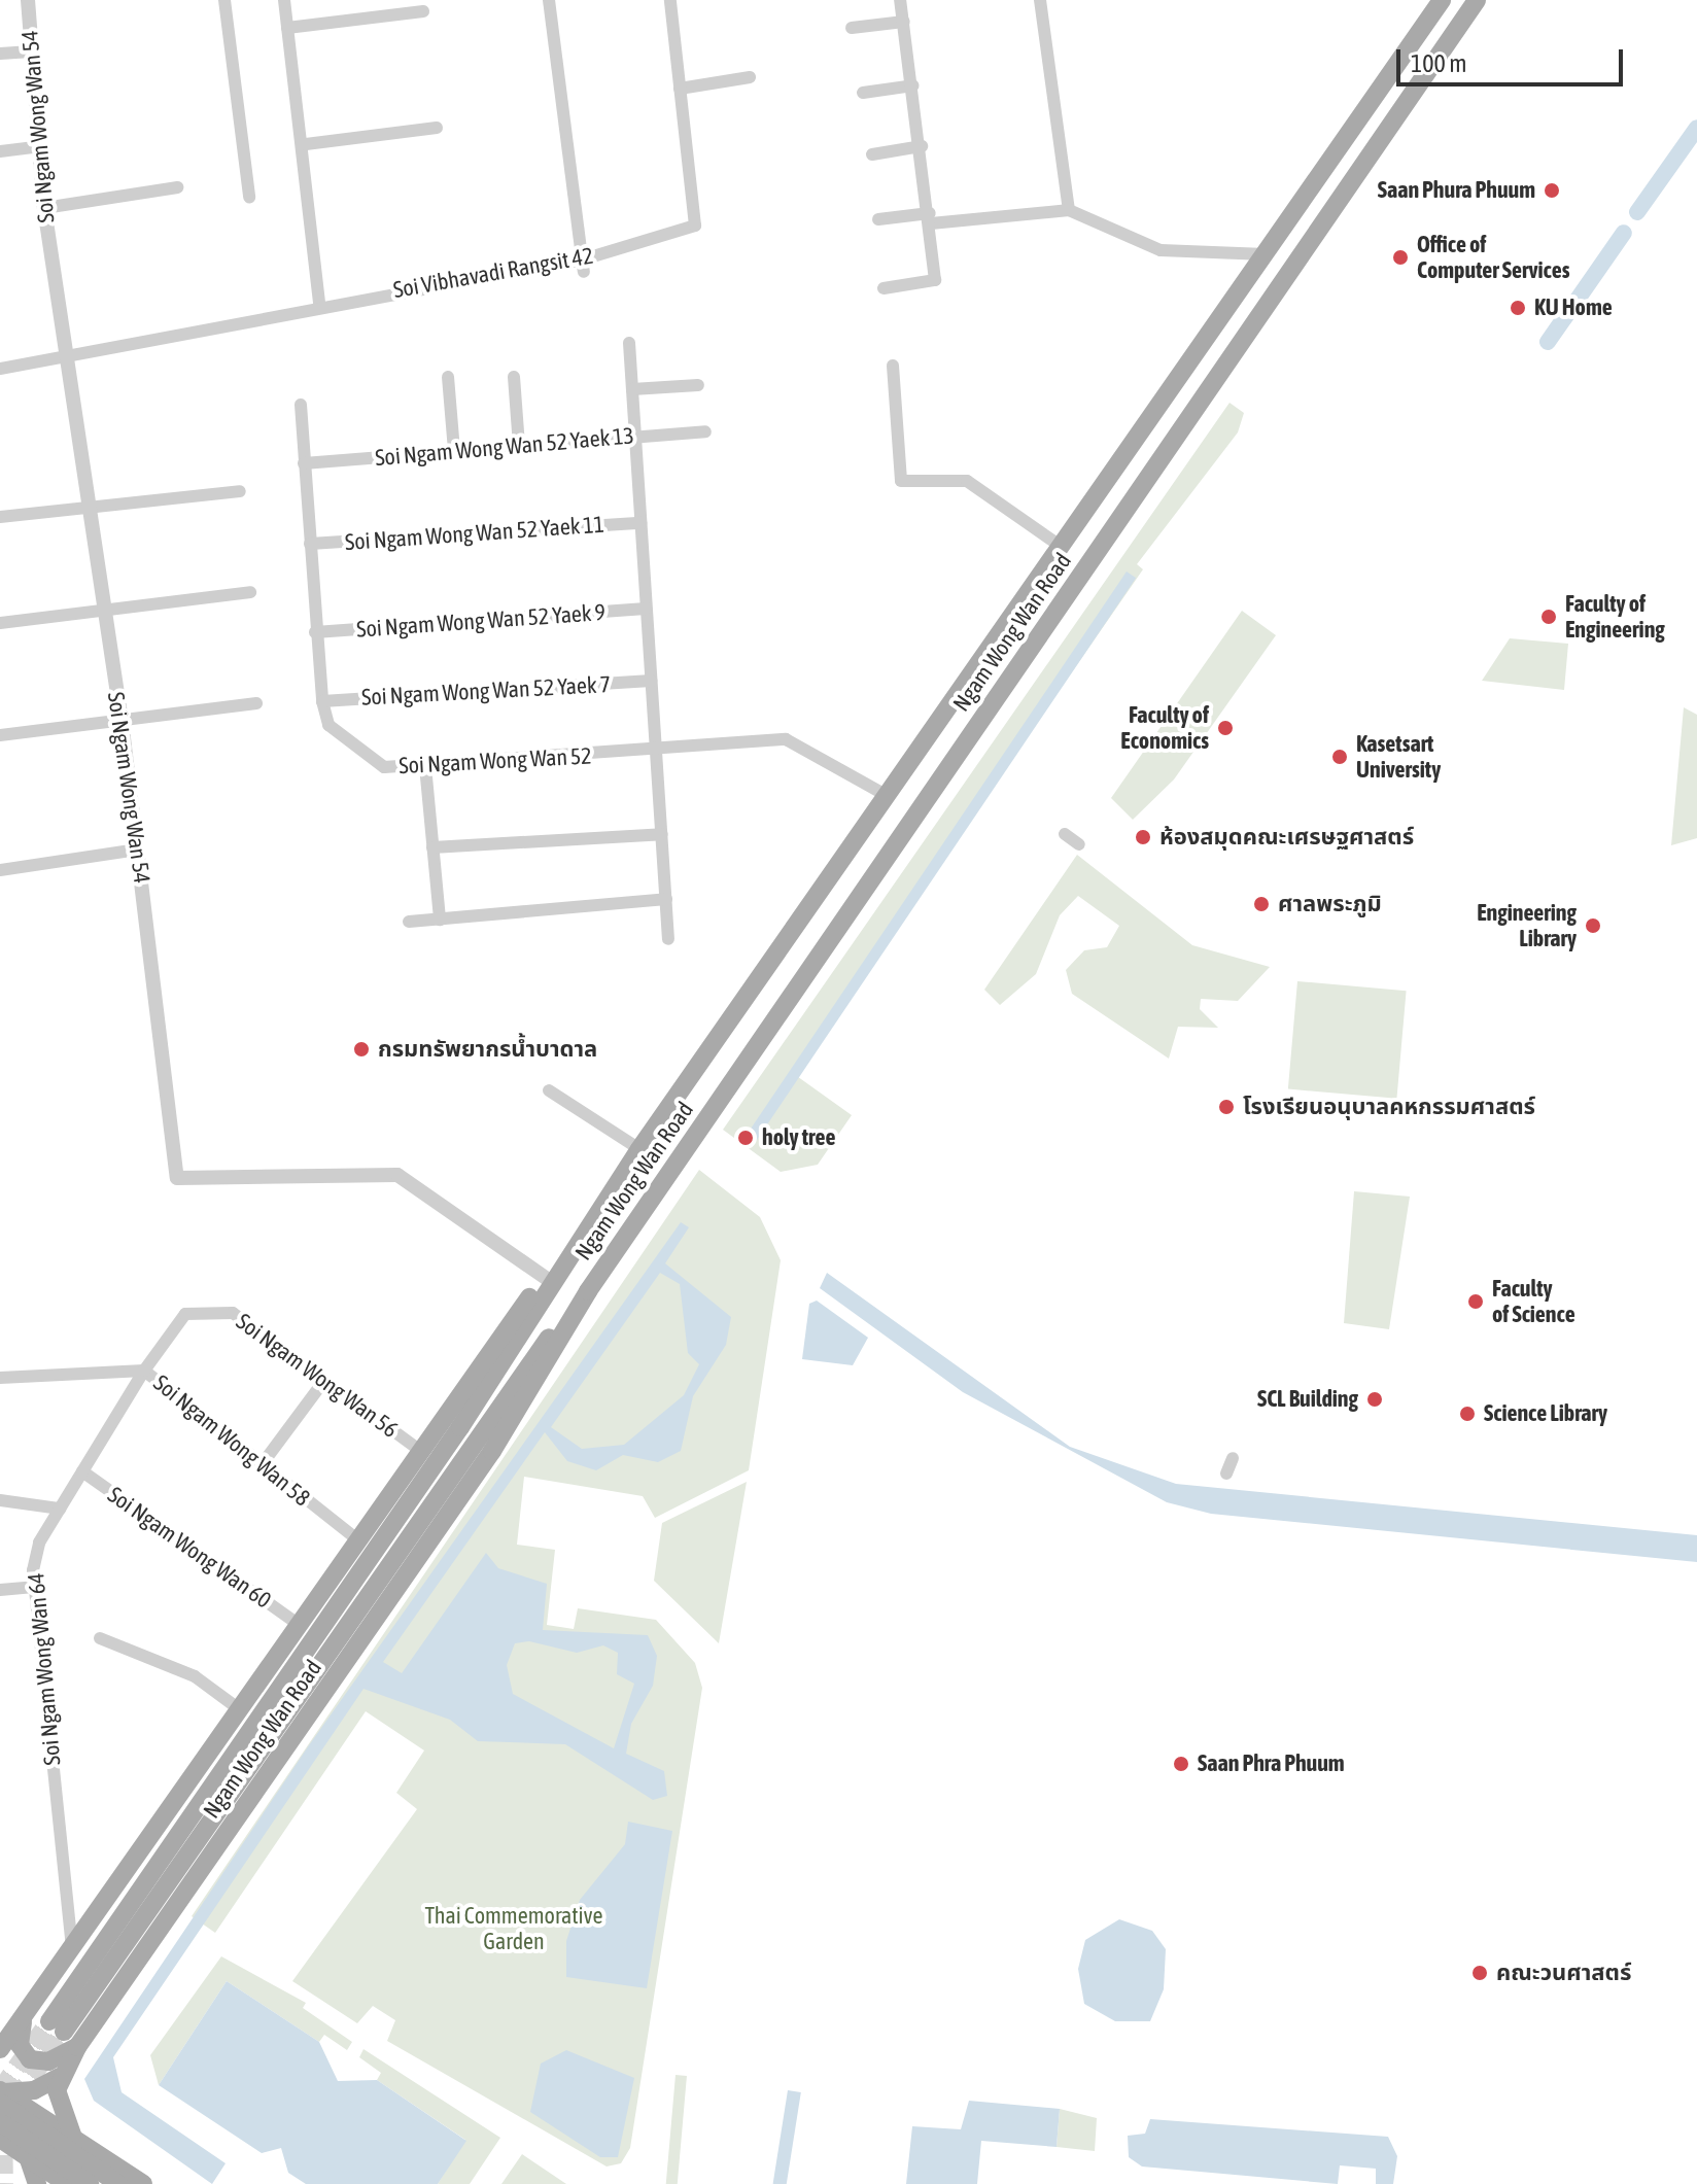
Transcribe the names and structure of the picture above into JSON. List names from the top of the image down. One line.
{"streets":{"main road":["Ngam Wong Wan Road"],"street":["Soi Ngam Wong Wan 54","Soi Vibhavadi Rangsit 42","Soi Ngam Wong Wan 52 Yaek 13","Soi Ngam Wong Wan 52 Yaek 11","Soi Ngam Wong Wan 52 Yaek 9","Soi Ngam Wong Wan 52 Yaek 7","Soi Ngam Wong Wan 52","Soi Ngam Wong Wan 56","Soi Ngam Wong Wan 58","Soi Ngam Wong Wan 60","Soi Ngam Wong Wan 64"]},"crossings":[["Soi Ngam Wong Wan 54","Soi Vibhavadi Rangsit 42"],["Soi Ngam Wong Wan 54","Ngam Wong Wan Road"],["Soi Ngam Wong Wan 52 Yaek 13","Soi Ngam Wong Wan 52"],["Soi Ngam Wong Wan 52 Yaek 11","Soi Ngam Wong Wan 52"],["Soi Ngam Wong Wan 52 Yaek 9","Soi Ngam Wong Wan 52"],["Ngam Wong Wan Road","Soi Ngam Wong Wan 52"],["Ngam Wong Wan Road","Soi Ngam Wong Wan 56"],["Ngam Wong Wan Road","Soi Ngam Wong Wan 58"],["Ngam Wong Wan Road","Soi Ngam Wong Wan 60"],["Ngam Wong Wan Road","Soi Ngam Wong Wan 64"],["Soi Ngam Wong Wan 52 Yaek 7","Soi Ngam Wong Wan 52"],["Soi Ngam Wong Wan 56","Soi Ngam Wong Wan 58"],["Soi Ngam Wong Wan 56","Soi Ngam Wong Wan 64"],["Soi Ngam Wong Wan 58","Soi Ngam Wong Wan 64"],["Soi Ngam Wong Wan 60","Soi Ngam Wong Wan 64"]],"parks":["Thai Commemorative Garden"],"places":["Saan Phura Phuum","Office of Computer Services","KU Home","Faculty of Engineering","Faculty of Economics","Kasetsart University","ห้องสมุดคณะเศรษฐศาสตร์","ศาลพระภูมิ","Engineering Library","กรมทรัพยากรน้ำบาดาล","โรงเรียนอนุบาลคหกรรมศาสตร์","holy tree","Faculty of Science","SCL Building","Science Library","Saan Phra Phuum","คณะวนศาสตร์"],"scale_bar":"100 m"}
